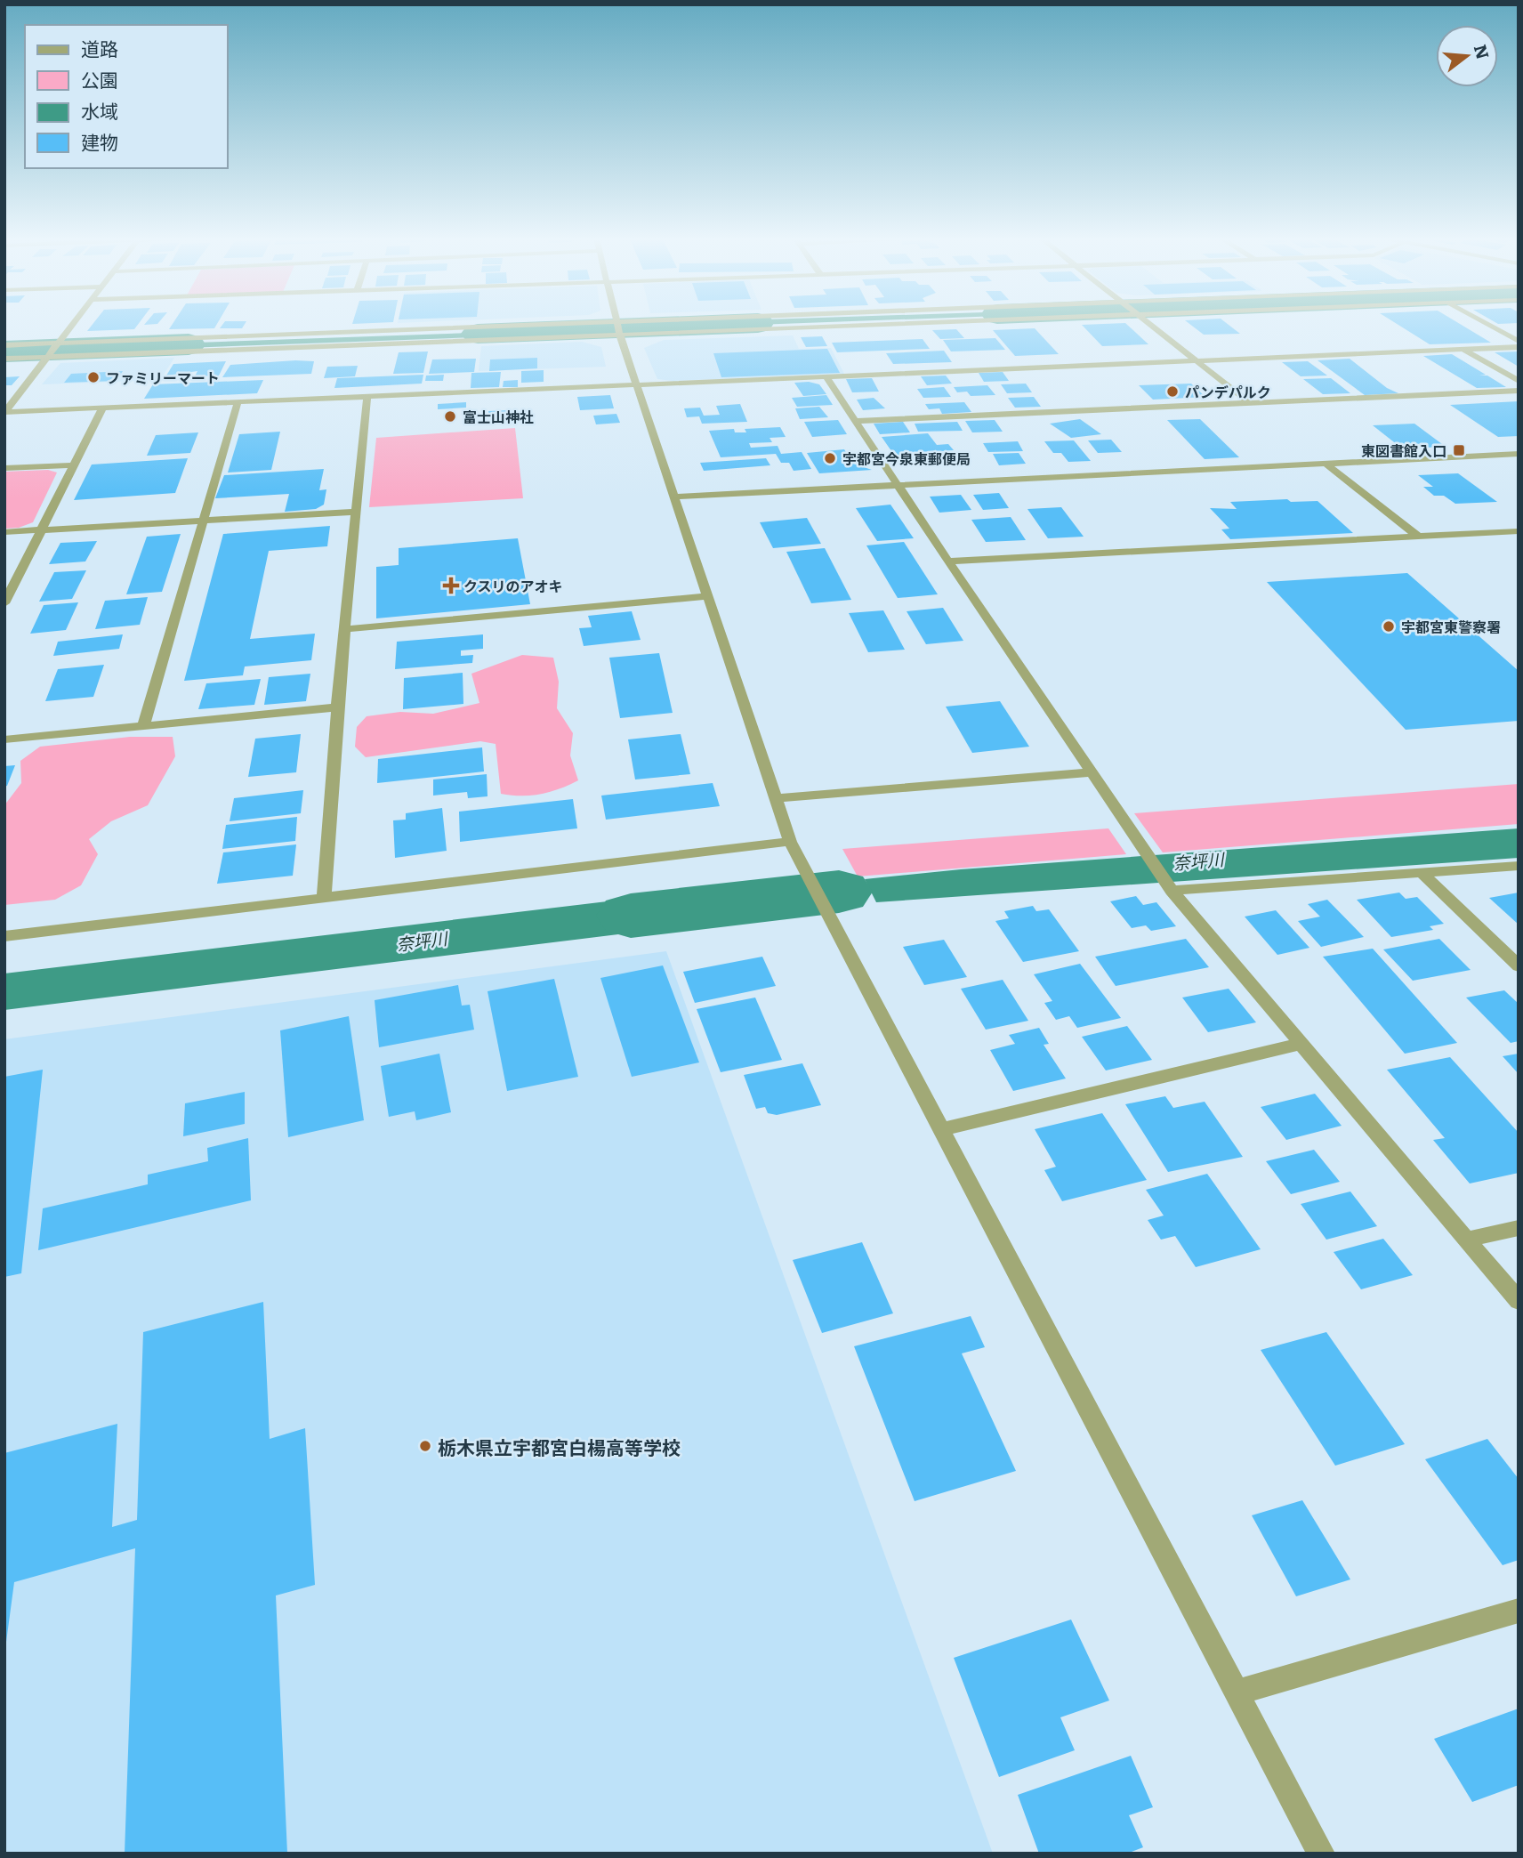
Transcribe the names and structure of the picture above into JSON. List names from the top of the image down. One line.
{"water":["奈坪川"],"places":{"other":["ファミリーマート","パンデパルク","富士山神社","宇都宮今泉東郵便局","宇都宮東警察署","栃木県立宇都宮白楊高等学校"],"transit":["東図書館入口"],"health":["クスリのアオキ"]},"legend":["道路","公園","水域","建物"],"north":"right"}
